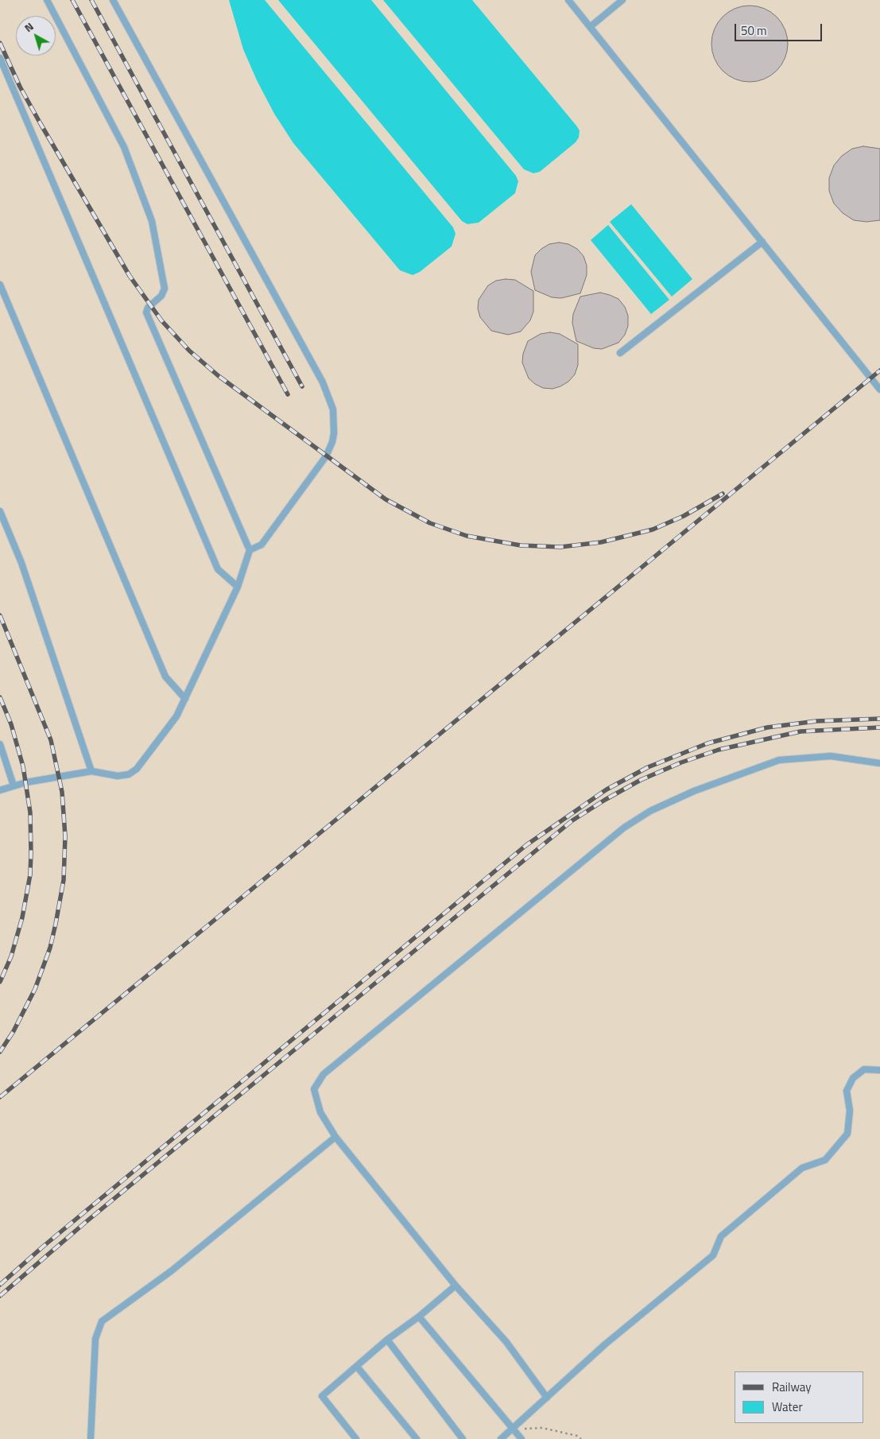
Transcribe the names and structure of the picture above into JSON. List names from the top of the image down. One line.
{"legend":["Railway","Water"],"scale_bar":"50 m","north":"top left"}
